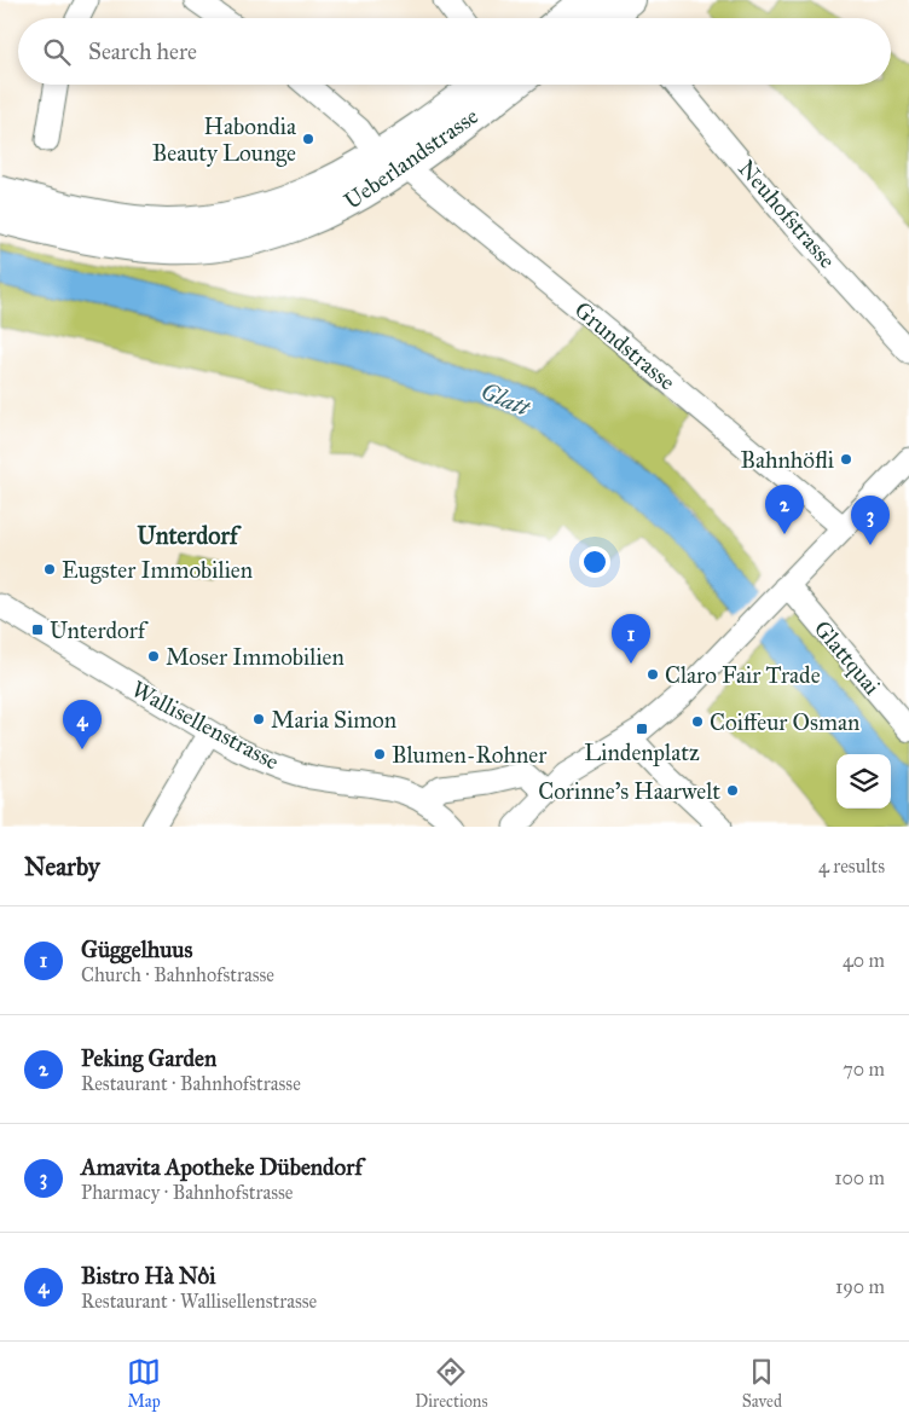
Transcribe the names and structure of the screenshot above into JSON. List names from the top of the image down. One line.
{"streets":{"main road":["Ueberlandstrasse"],"street":["Neuhofstrasse","Grundstrasse","Glattquai","Wallisellenstrasse"]},"crossings":[["Ueberlandstrasse","Grundstrasse"]],"districts":["Unterdorf"],"water":["Glatt"],"places":{"other":["Habondia Beauty Lounge","Bahnhöfli","Eugster Immobilien","Moser Immobilien","Claro Fair Trade","Maria Simon","Coiffeur Osman","Blumen-Rohner","Corinne's Haarwelt"],"transit":["Unterdorf","Lindenplatz"]},"page":{"search":"Search here","pins":["2","3","1","4"],"heading":["Nearby","4 results"],"list":[{"mark":"1","name":"Güggelhuus","note":"Church · Bahnhofstrasse","value":"40 m"},{"mark":"2","name":"Peking Garden","note":"Restaurant · Bahnhofstrasse","value":"70 m"},{"mark":"3","name":"Amavita Apotheke Dübendorf","note":"Pharmacy · Bahnhofstrasse","value":"100 m"},{"mark":"4","name":"Bistro Hà Nôi","note":"Restaurant · Wallisellenstrasse","value":"190 m"}],"nav":["Map","Directions","Saved"]}}
